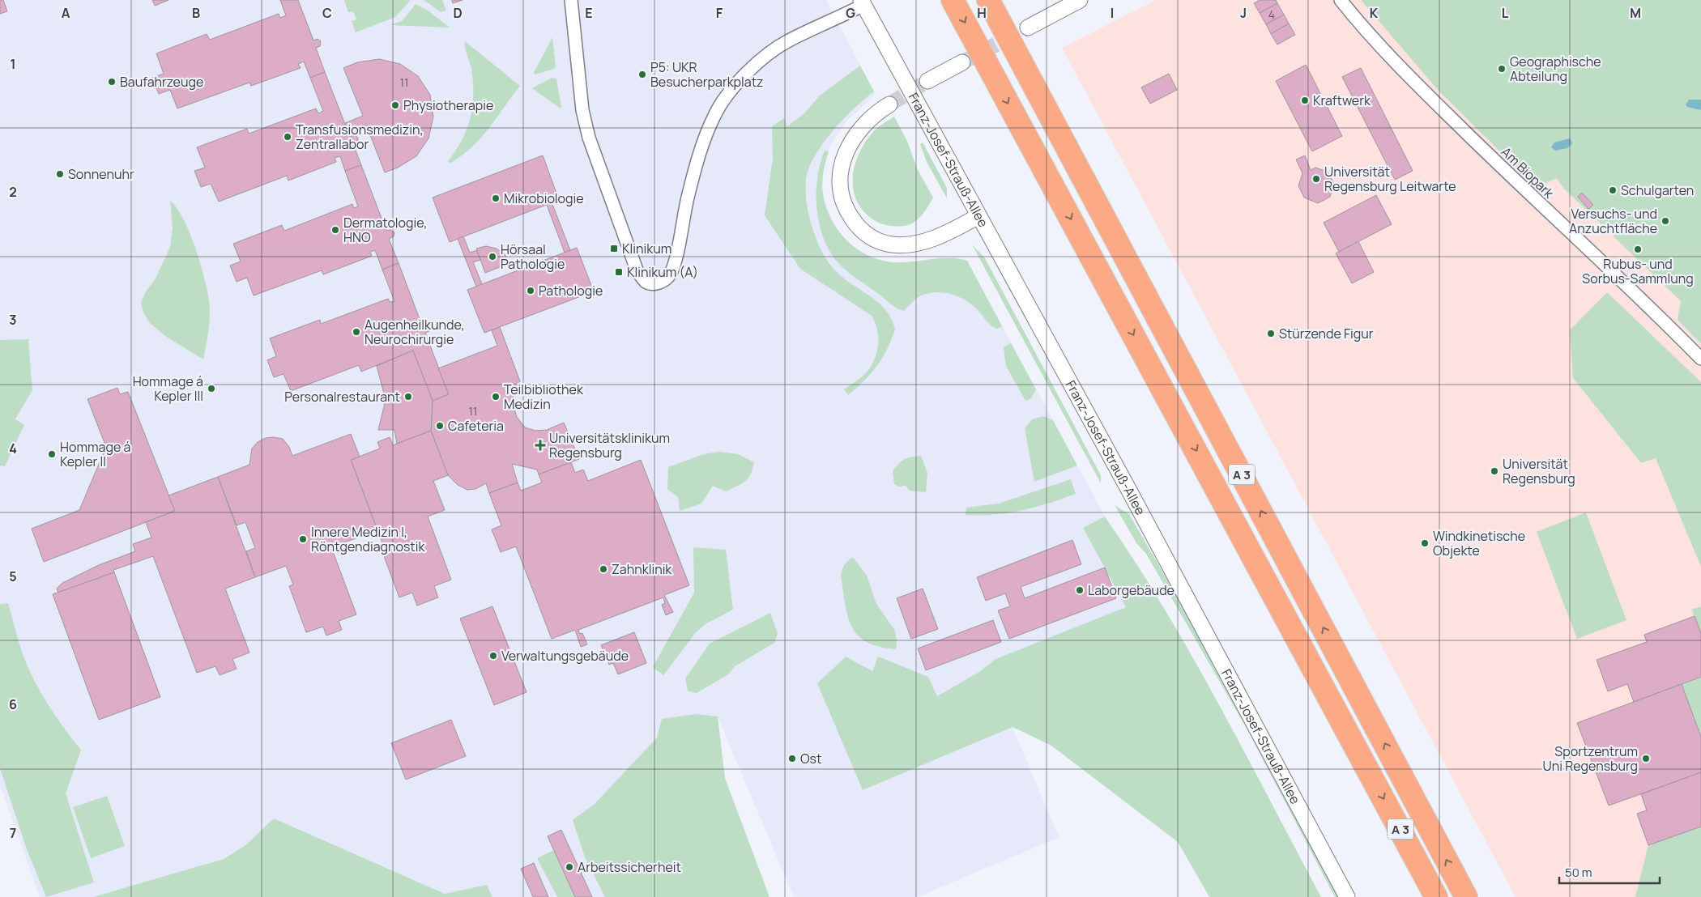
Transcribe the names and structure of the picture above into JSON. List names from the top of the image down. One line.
{"streets":{"highway":["A 3"],"street":["Franz-Josef-Strauß-Allee","Am Biopark"]},"places":{"other":["Geographische Abteilung","P5: UKR Besucherparkplatz","Baufahrzeuge","Kraftwerk","Physiotherapie","Transfusionsmedizin, Zentrallabor","Sonnenuhr","Universität Regensburg Leitwarte","Schulgarten","Mikrobiologie","Versuchs- und Anzuchtfläche","Dermatologie, HNO","Rubus- und Sorbus-Sammlung","Hörsaal Pathologie","Pathologie","Augenheilkunde, Neurochirurgie","Stürzende Figur","Hommage á Kepler III","Personalrestaurant","Teilbibliothek Medizin","Cafeteria","Hommage á Kepler II","Universität Regensburg","Innere Medizin I, Röntgendiagnostik","Windkinetische Objekte","Zahnklinik","Laborgebäude","Verwaltungsgebäude","Ost","Sportzentrum Uni Regensburg","Arbeitssicherheit"],"transit":["Klinikum","Klinikum (A)"],"health":["Universitätsklinikum Regensburg"]},"house_numbers":["4","11","11"],"scale_bar":"50 m","grid":{"columns":["A","B","C","D","E","F","G","H","I","J","K","L","M"],"rows":["1","2","3","4","5","6","7"]}}
